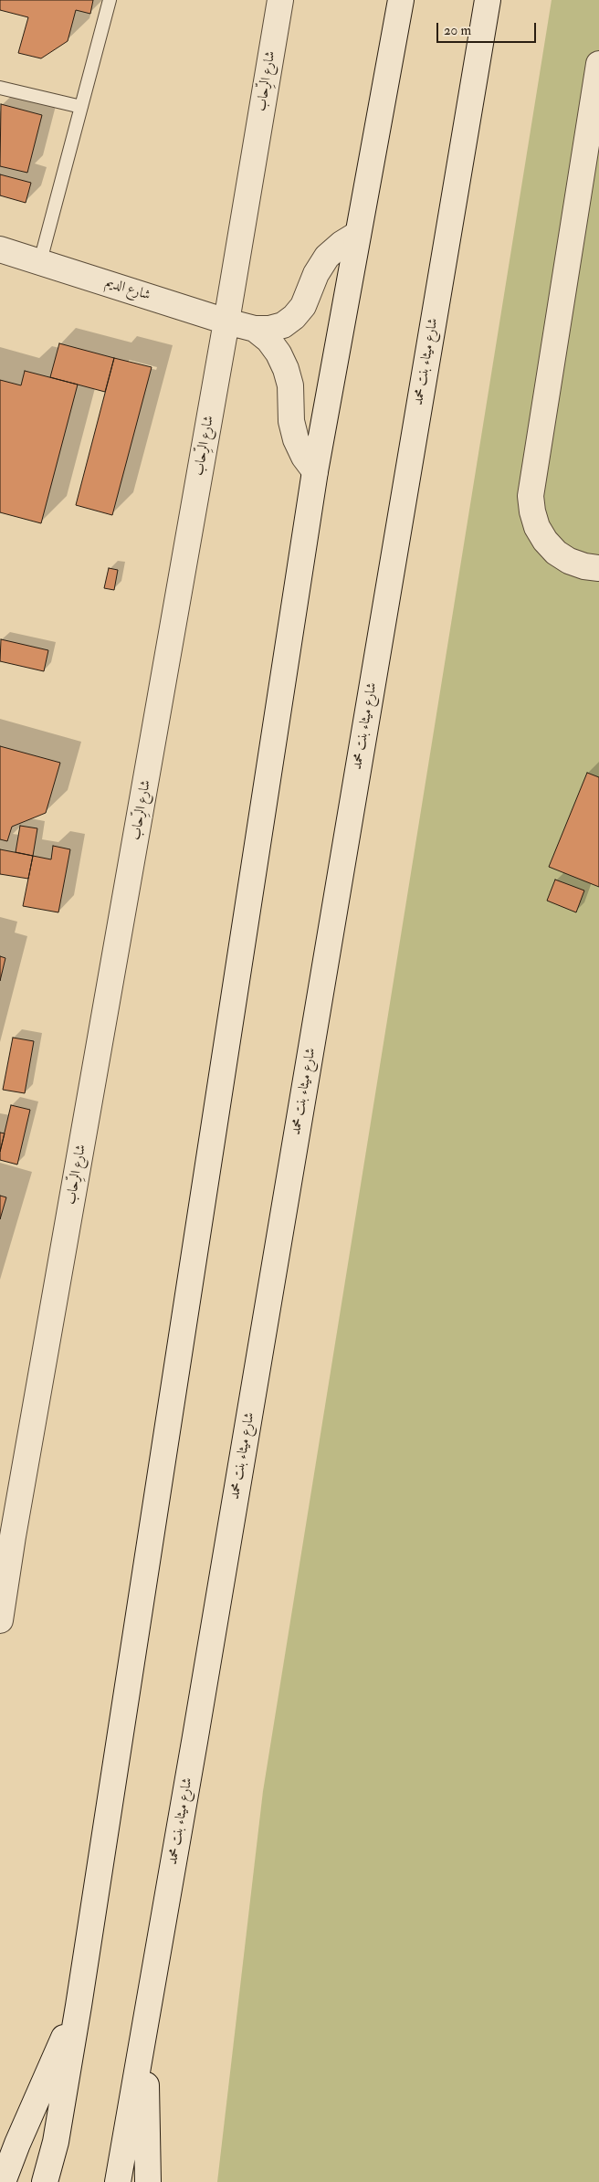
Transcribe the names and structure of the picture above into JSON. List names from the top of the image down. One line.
{"streets":{"main road":["شارع الرِّحاب","شارع الديم","شارع ميثاء بنت محمد"]},"crossings":[["شارع الرِّحاب","شارع الديم"]],"scale_bar":"20 m"}
